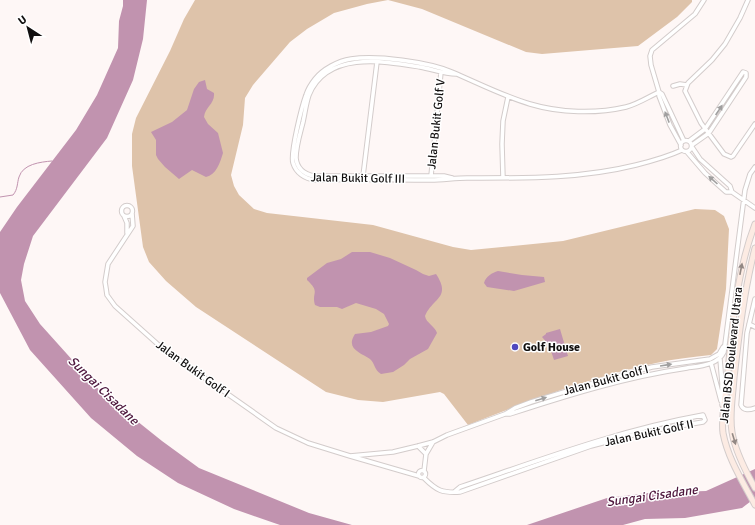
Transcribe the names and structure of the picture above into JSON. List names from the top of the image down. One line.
{"streets":{"main road":["Jalan BSD Boulevard Utara"],"street":["Jalan Bukit Golf V","Jalan Bukit Golf III","Jalan Bukit Golf I","Jalan Bukit Golf II"]},"crossings":[["Jalan Bukit Golf V","Jalan Bukit Golf III"],["Jalan Bukit Golf I","Jalan Bukit Golf II"]],"water":["Sungai Cisadane"],"places":["Golf House"],"north":"top left"}
